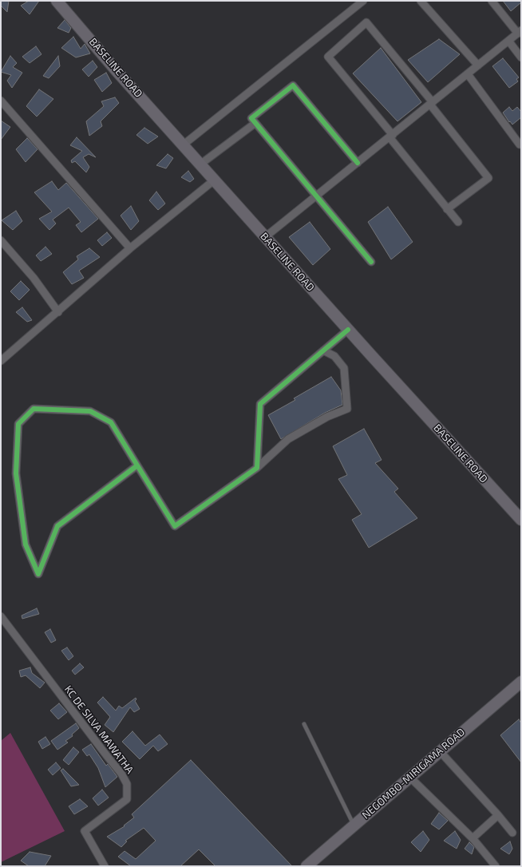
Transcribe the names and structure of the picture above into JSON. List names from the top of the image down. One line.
{"streets":{"main road":["BASELINE ROAD","NEGOMBO-MIRIGAMA ROAD"],"street":["KC DE SILVA MAWATHA"]}}
